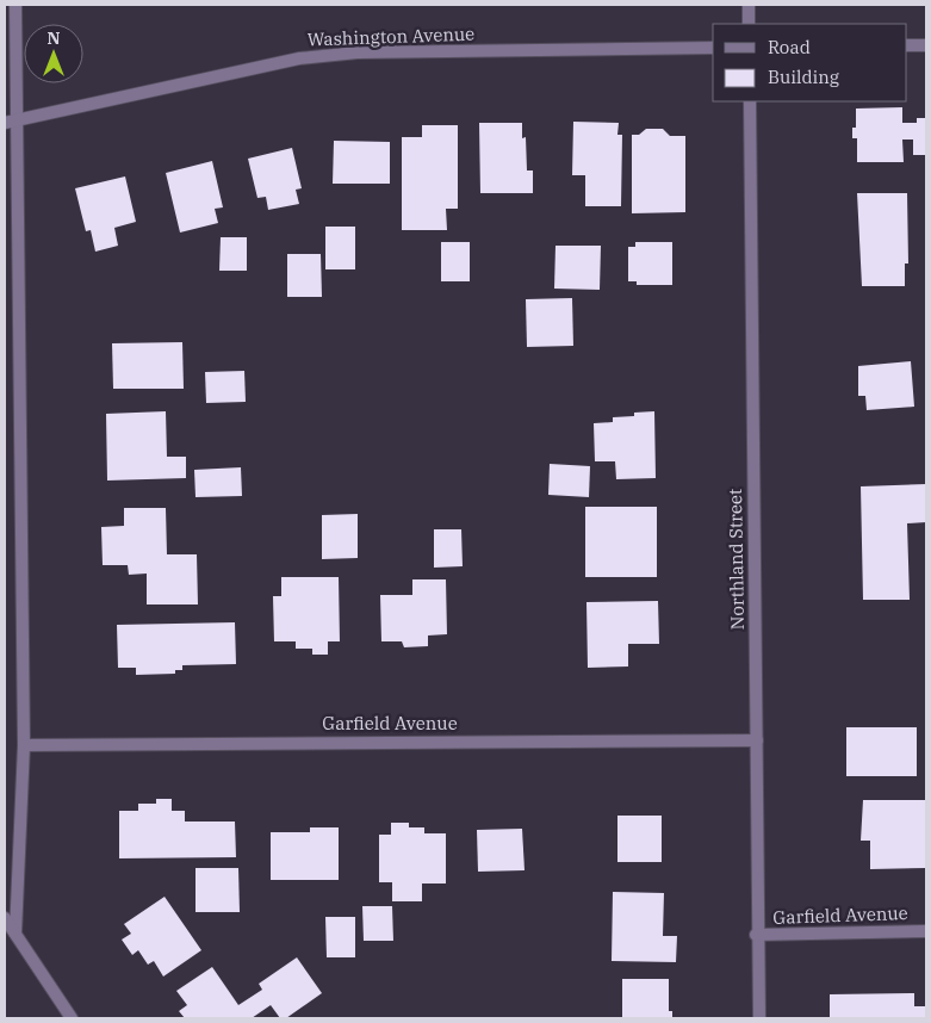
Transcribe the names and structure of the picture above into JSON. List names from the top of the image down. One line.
{"streets":{"street":["Washington Avenue","Northland Street","Garfield Avenue"]},"crossings":[["Northland Street","Garfield Avenue"]],"legend":["Road","Building"],"north":"top"}
